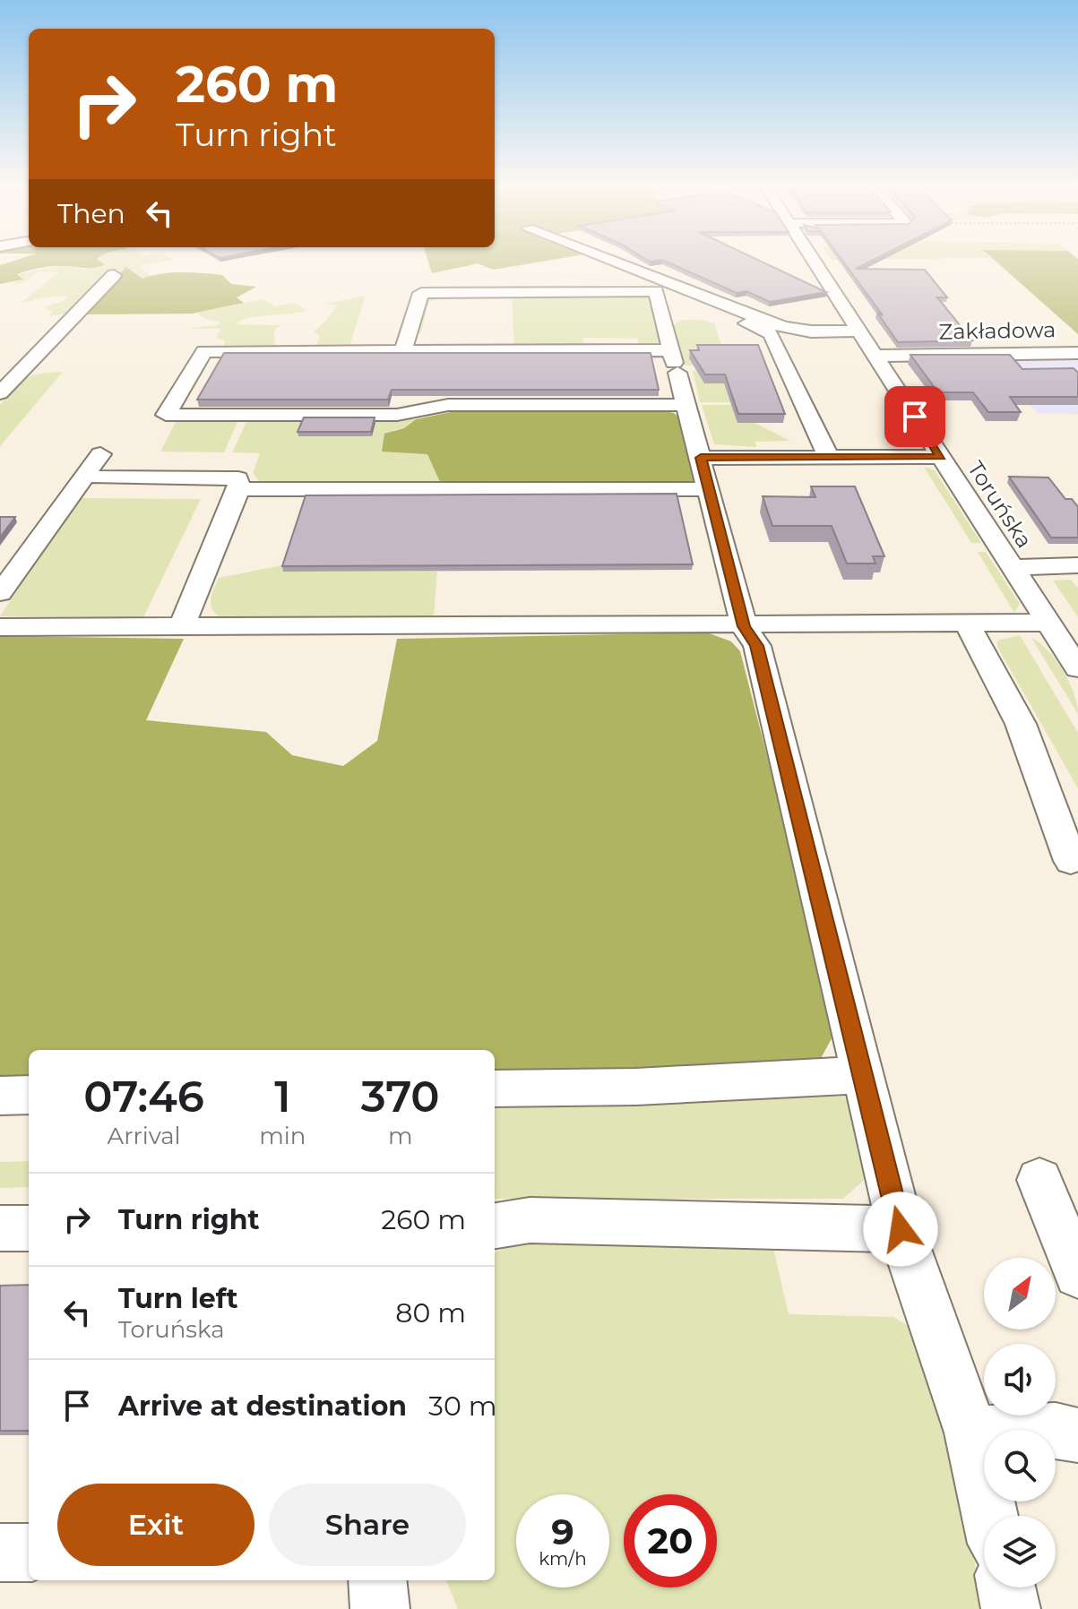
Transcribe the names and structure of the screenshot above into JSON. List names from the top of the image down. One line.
{"streets":{"street":["Zakładowa","Toruńska"]},"crossings":[["Zakładowa","Toruńska"]],"north":"top right","page":{"turn":["260 m","Turn right"],"then":"Then","eta":["07:46","Arrival","1","min","370","m"],"list":[{"name":"Turn right","value":"260 m"},{"name":"Turn left","note":"Toruńska","value":"80 m"},{"name":"Arrive at destination","value":"30 m"}],"buttons":["Exit","Share"],"speed":"9 km/h","limit":"20"}}
